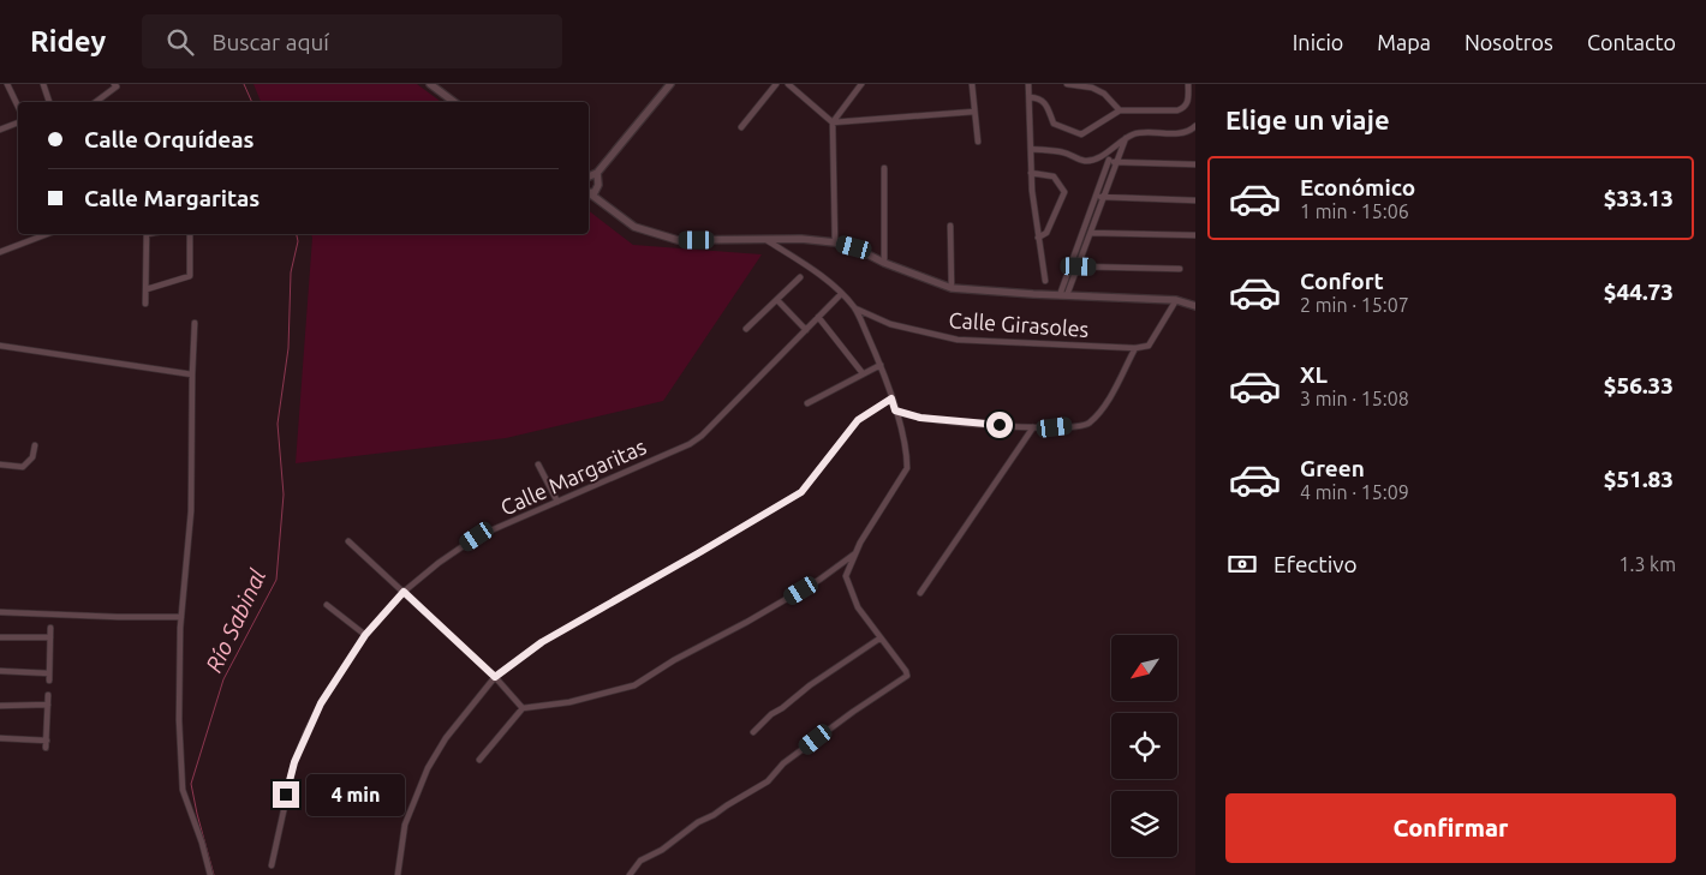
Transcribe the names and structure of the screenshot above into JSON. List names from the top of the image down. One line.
{"streets":{"street":["Calle Girasoles","Calle Margaritas"]},"water":["Río Sabinal"],"north":"bottom left","page":{"header":"Ridey","search":"Buscar aquí","nav":["Inicio","Mapa","Nosotros","Contacto"],"heading":"Elige un viaje","banner":["Calle Orquídeas","Calle Margaritas"],"list":[{"name":"Económico","note":"1 min · 15:06","value":"$33.13"},{"name":"Confort","note":"2 min · 15:07","value":"$44.73"},{"name":"XL","note":"3 min · 15:08","value":"$56.33"},{"name":"Green","note":"4 min · 15:09","value":"$51.83"}],"pay":["Efectivo","1.3 km"],"bubble":"4 min","buttons":"Confirmar"}}
